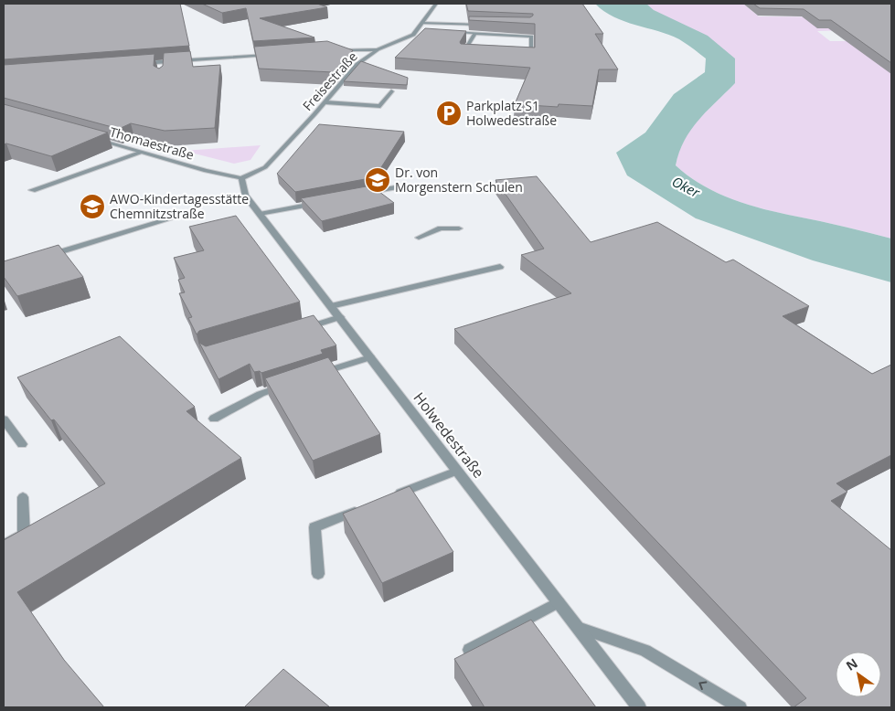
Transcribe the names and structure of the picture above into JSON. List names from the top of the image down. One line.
{"streets":{"street":["Freisestraße","Thomaestraße","Holwedestraße"]},"crossings":[["Freisestraße","Thomaestraße"],["Freisestraße","Holwedestraße"],["Thomaestraße","Holwedestraße"]],"water":["Oker"],"places":{"parking":["Parkplatz S1 Holwedestraße"],"school or university":["Dr. von Morgenstern Schulen","AWO-Kindertagesstätte Chemnitzstraße"]},"north":"top left"}
